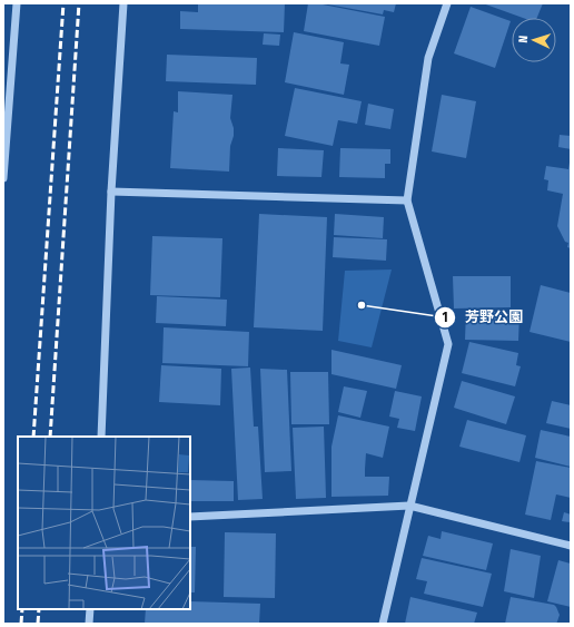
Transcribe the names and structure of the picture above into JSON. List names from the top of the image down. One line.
{"places":["芳野公園"],"north":"left"}
